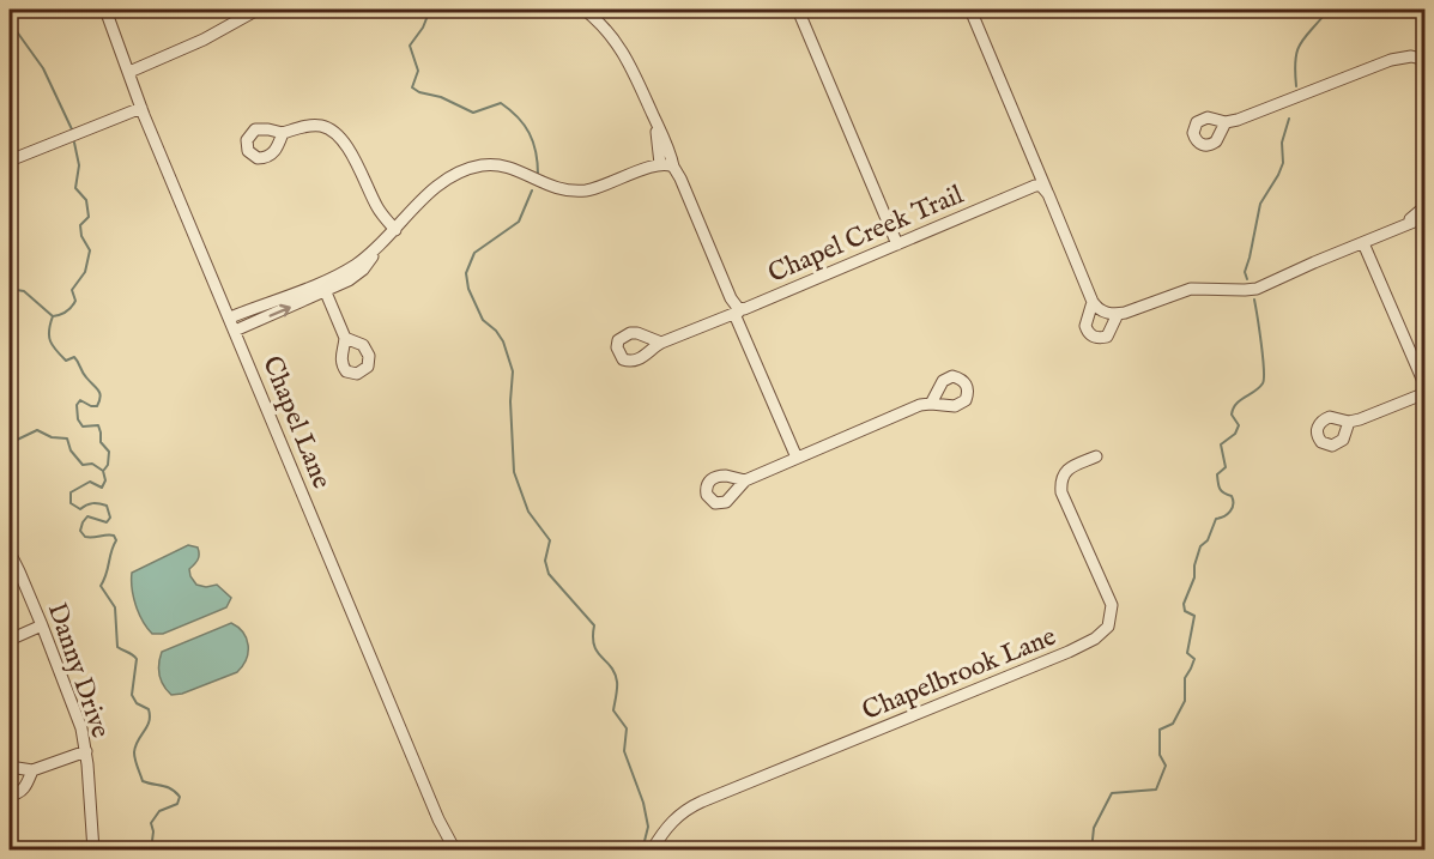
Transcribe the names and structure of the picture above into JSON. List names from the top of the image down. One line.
{"streets":{"street":["Chapel Creek Trail","Chapel Lane","Danny Drive","Chapelbrook Lane"]}}
